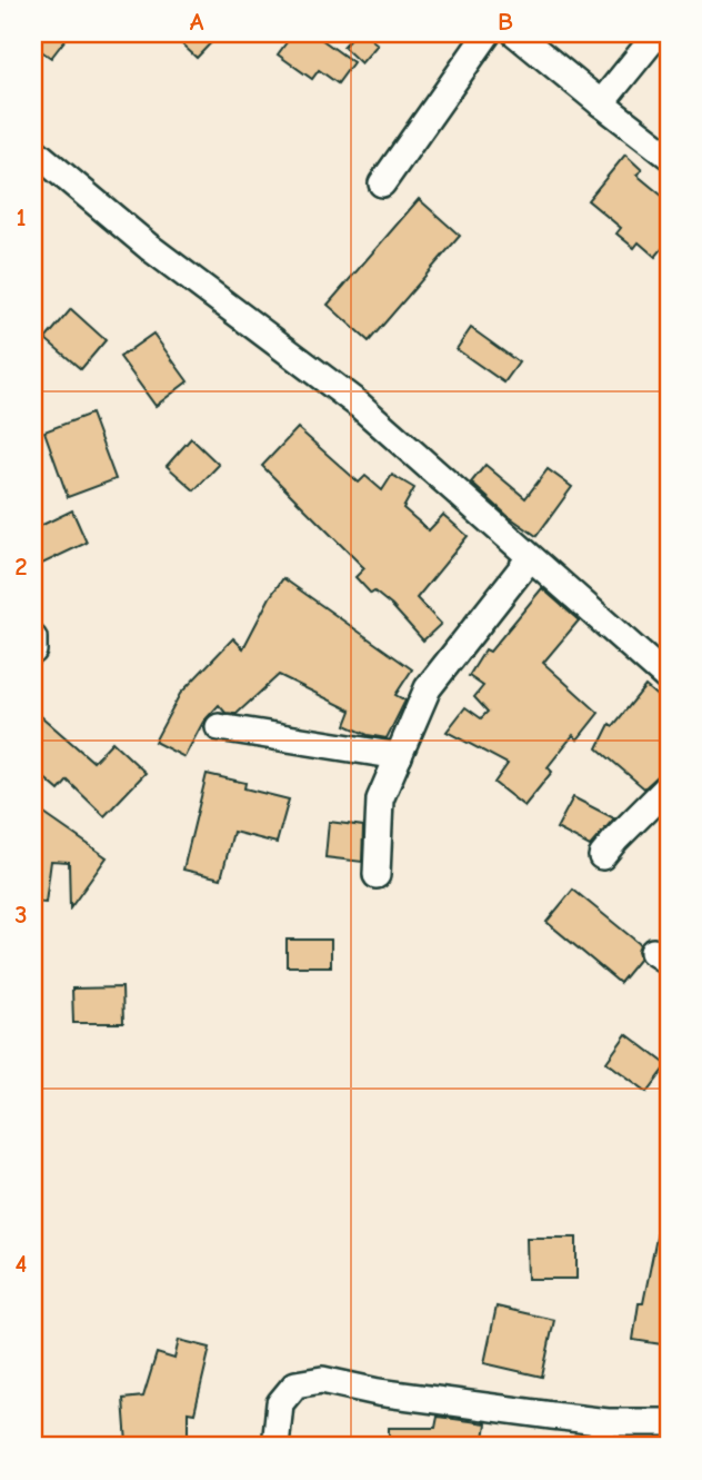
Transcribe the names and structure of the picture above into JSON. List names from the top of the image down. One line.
{"grid":{"columns":["A","B"],"rows":["1","2","3","4"]}}
